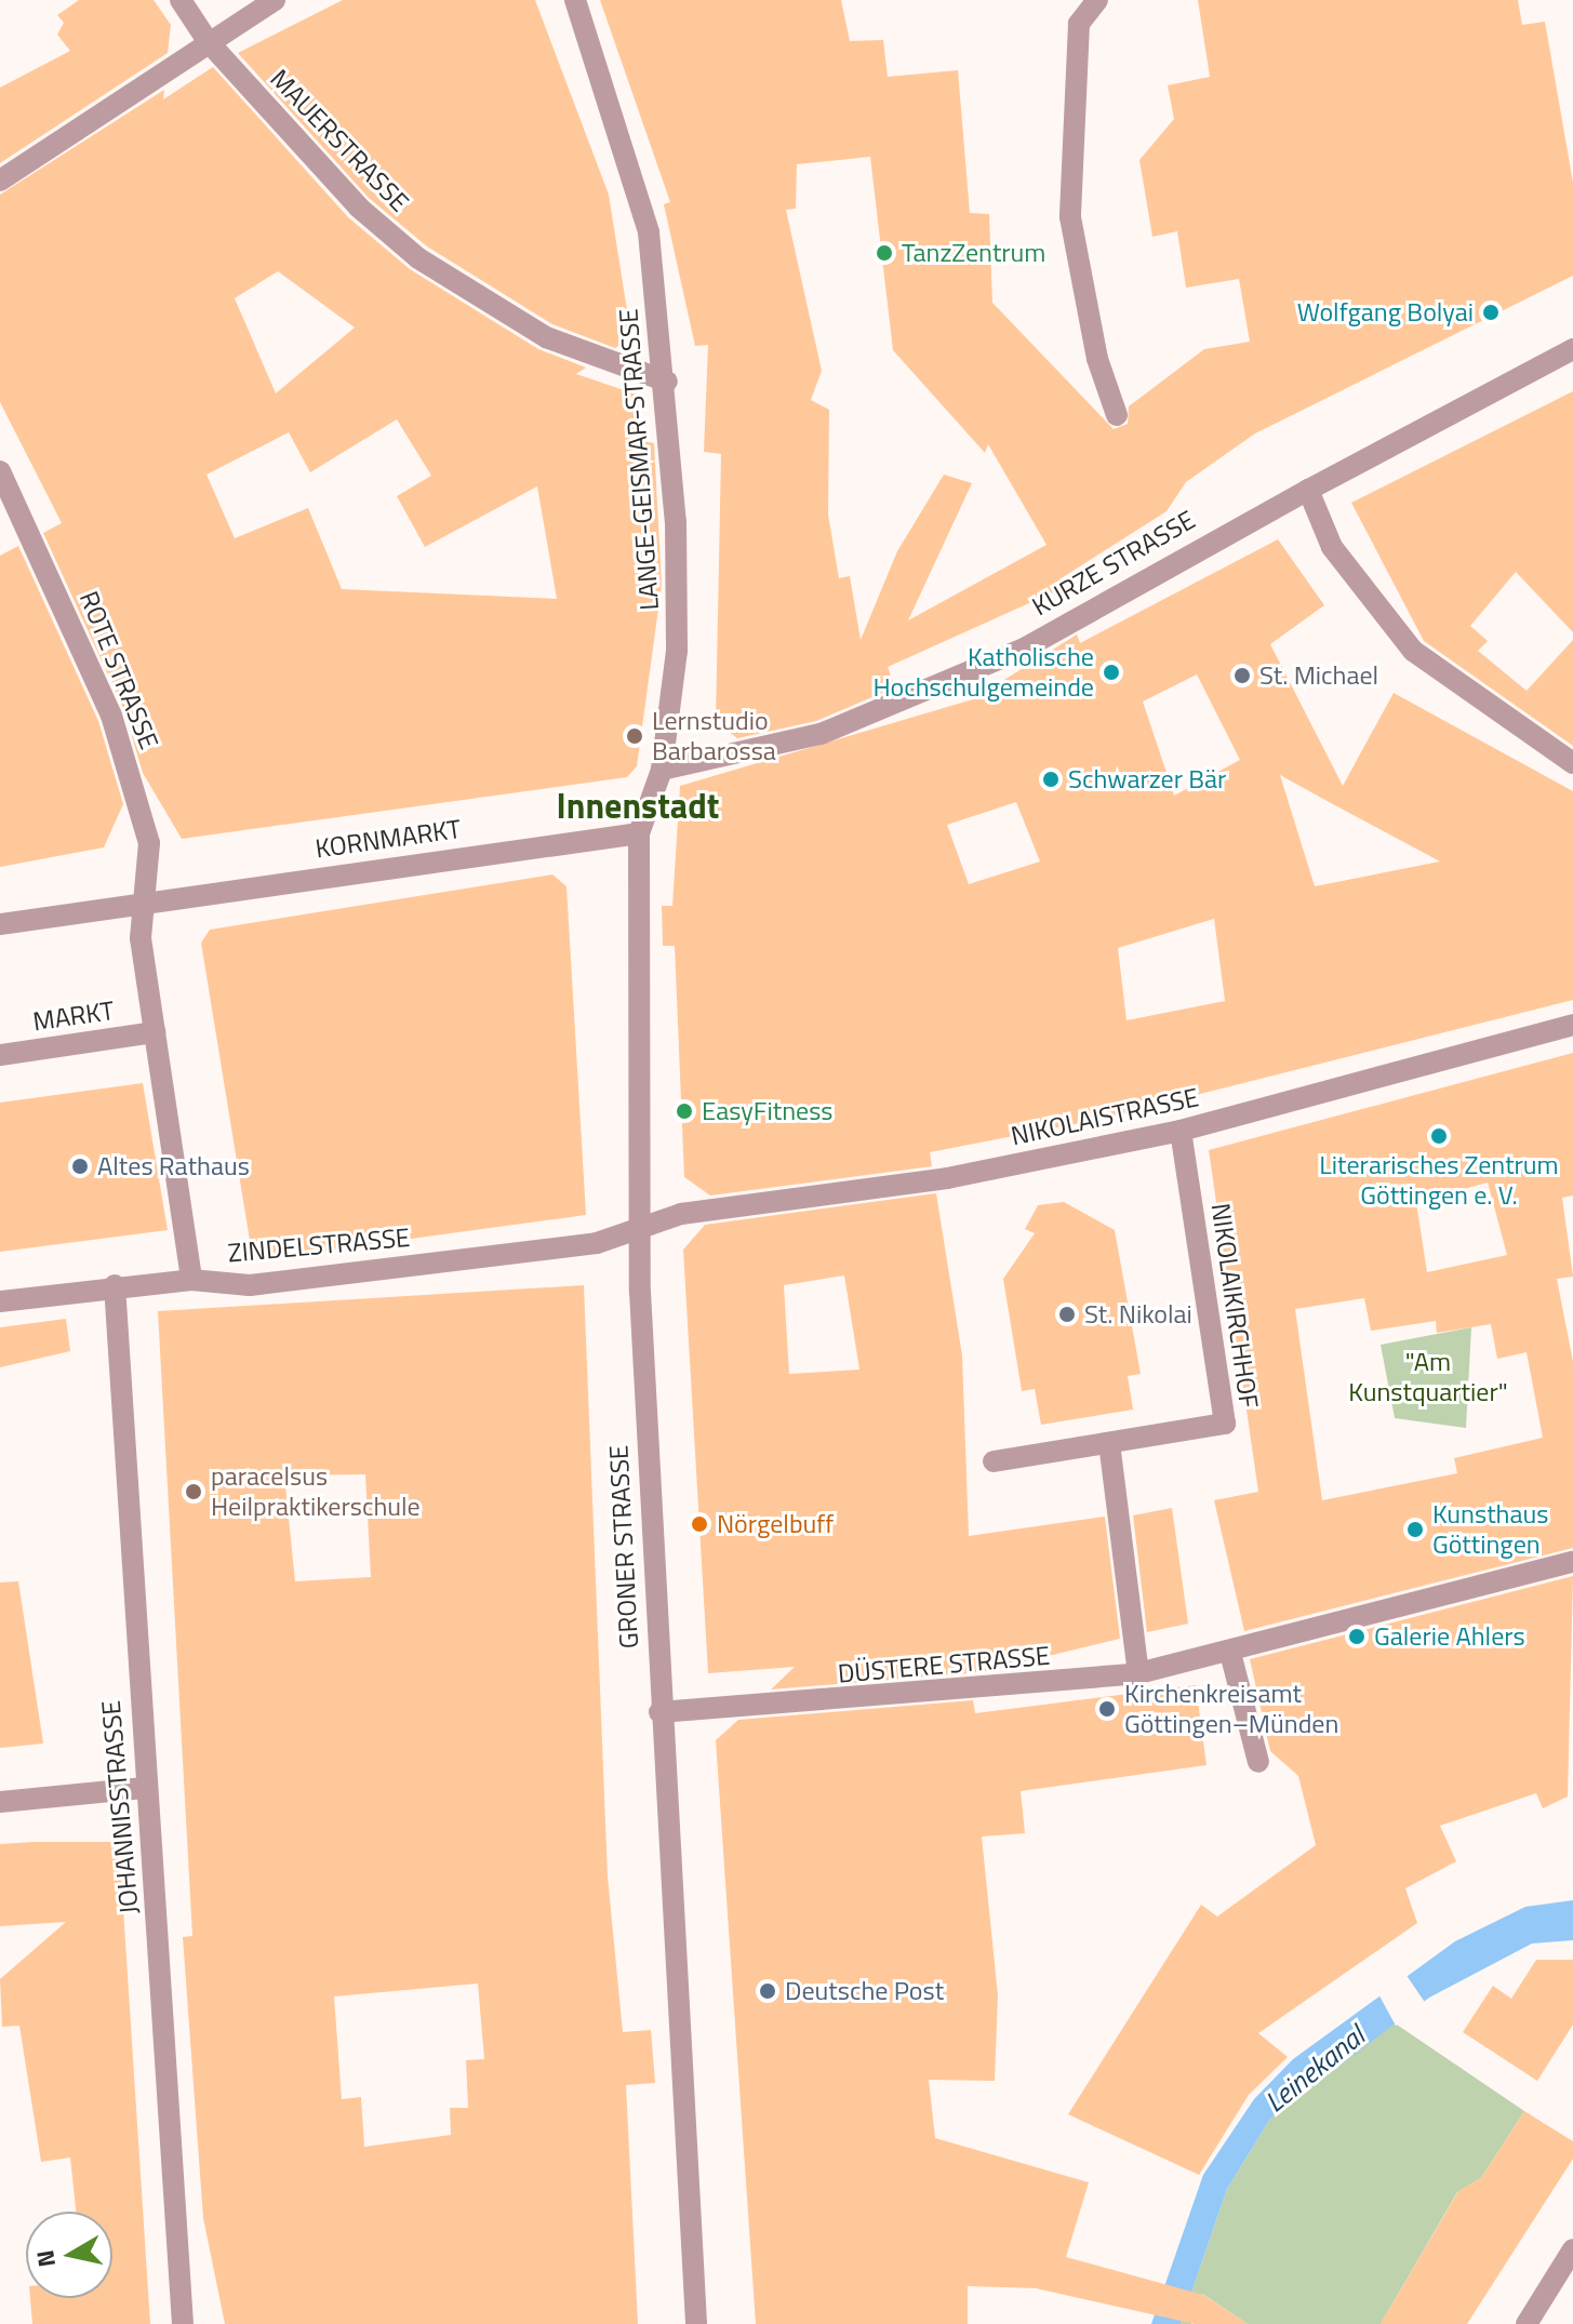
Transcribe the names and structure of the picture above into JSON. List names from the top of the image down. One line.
{"streets":{"street":["MAUERSTRASSE","LANGE-GEISMAR-STRASSE","KURZE STRASSE","ROTE STRASSE","KORNMARKT","MARKT","NIKOLAISTRASSE","ZINDELSTRASSE","NIKOLAIKIRCHHOF","GRONER STRASSE","DÜSTERE STRASSE","JOHANNISSTRASSE"]},"crossings":[["MAUERSTRASSE","LANGE-GEISMAR-STRASSE"],["LANGE-GEISMAR-STRASSE","KURZE STRASSE"],["LANGE-GEISMAR-STRASSE","GRONER STRASSE"],["KURZE STRASSE","GRONER STRASSE"],["ROTE STRASSE","KORNMARKT"],["ROTE STRASSE","MARKT"],["KORNMARKT","MARKT"],["KORNMARKT","GRONER STRASSE"],["MARKT","ZINDELSTRASSE"],["NIKOLAISTRASSE","ZINDELSTRASSE"],["NIKOLAISTRASSE","NIKOLAIKIRCHHOF"],["NIKOLAISTRASSE","GRONER STRASSE"],["ZINDELSTRASSE","GRONER STRASSE"],["ZINDELSTRASSE","JOHANNISSTRASSE"],["GRONER STRASSE","DÜSTERE STRASSE"]],"districts":["Innenstadt"],"water":["Leinekanal"],"parks":["\"Am Kunstquartier\""],"places":["TanzZentrum","Wolfgang Bolyai","Katholische Hochschulgemeinde","St. Michael","Lernstudio Barbarossa","Schwarzer Bär","EasyFitness","Literarisches Zentrum Göttingen e. V.","Altes Rathaus","St. Nikolai","paracelsus Heilpraktikerschule","Nörgelbuff","Kunsthaus Göttingen","Galerie Ahlers","Kirchenkreisamt Göttingen–Münden","Deutsche Post"],"north":"left"}
